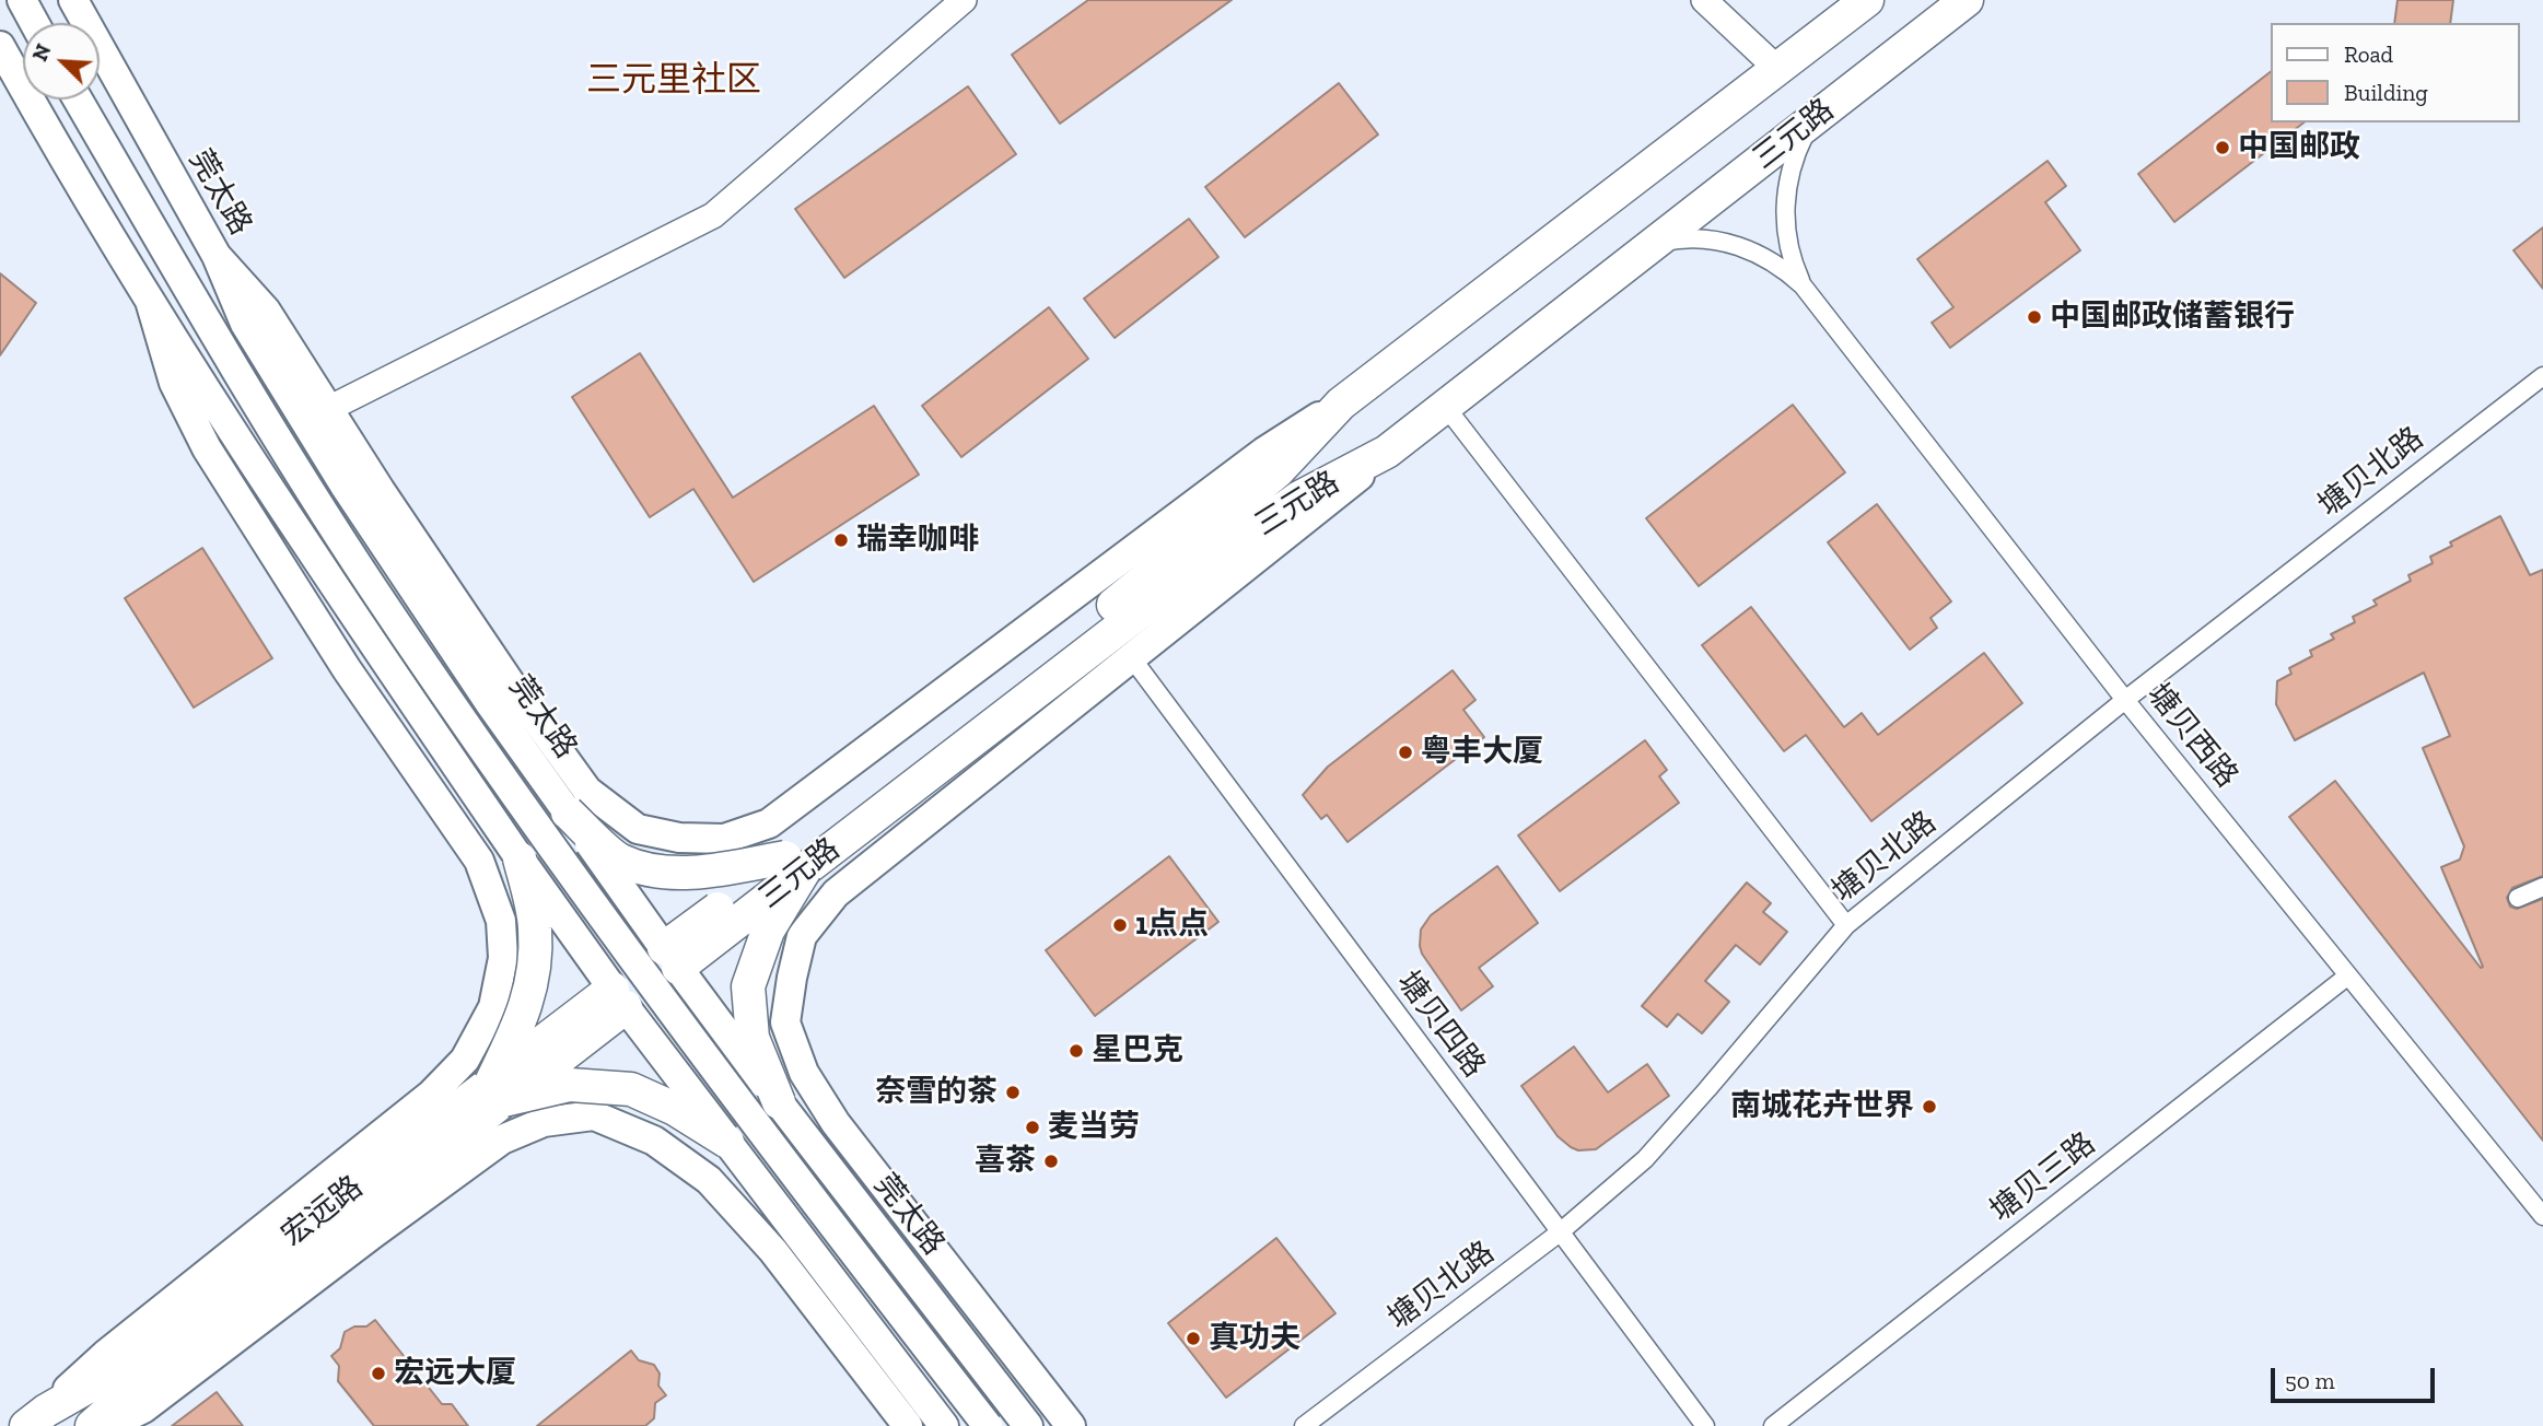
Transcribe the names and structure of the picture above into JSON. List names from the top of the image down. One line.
{"streets":{"highway":["三元路","宏远路"],"main road":["莞太路"],"street":["塘贝北路","塘贝西路","塘贝四路","塘贝三路"]},"crossings":[["三元路","莞太路"],["三元路","宏远路"],["塘贝北路","塘贝西路"],["塘贝北路","塘贝四路"],["塘贝西路","塘贝三路"]],"districts":["三元里社区"],"places":["中国邮政","中国邮政储蓄银行","瑞幸咖啡","粤丰大厦","1点点","星巴克","奈雪的茶","南城花卉世界","麦当劳","喜茶","真功夫","宏远大厦"],"legend":["Road","Building"],"scale_bar":"50 m","north":"top left"}
